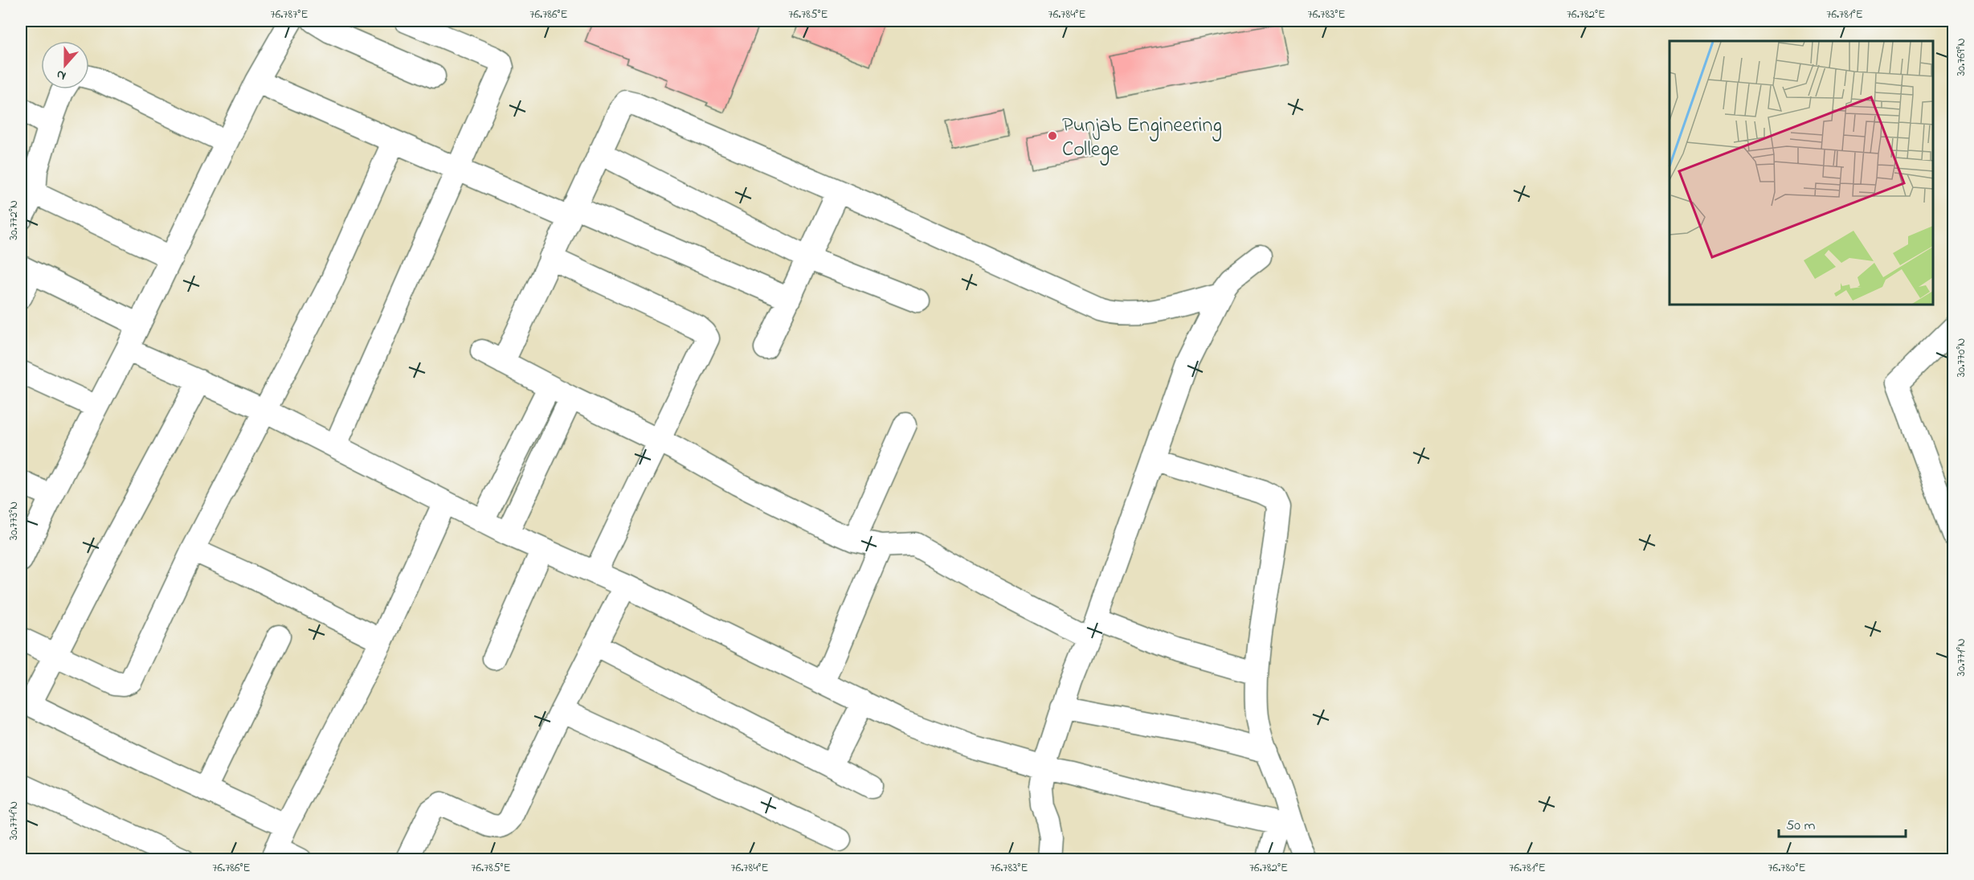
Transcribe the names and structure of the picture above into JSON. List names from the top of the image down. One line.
{"places":["Punjab Engineering College"],"scale_bar":"50 m","north":"bottom","coordinates":["76.787°E","76.786°E","76.785°E","76.784°E","76.783°E","76.782°E","76.781°E","30.769°N","30.772°N","30.770°N","30.773°N","30.771°N","30.774°N","76.780°E"]}
